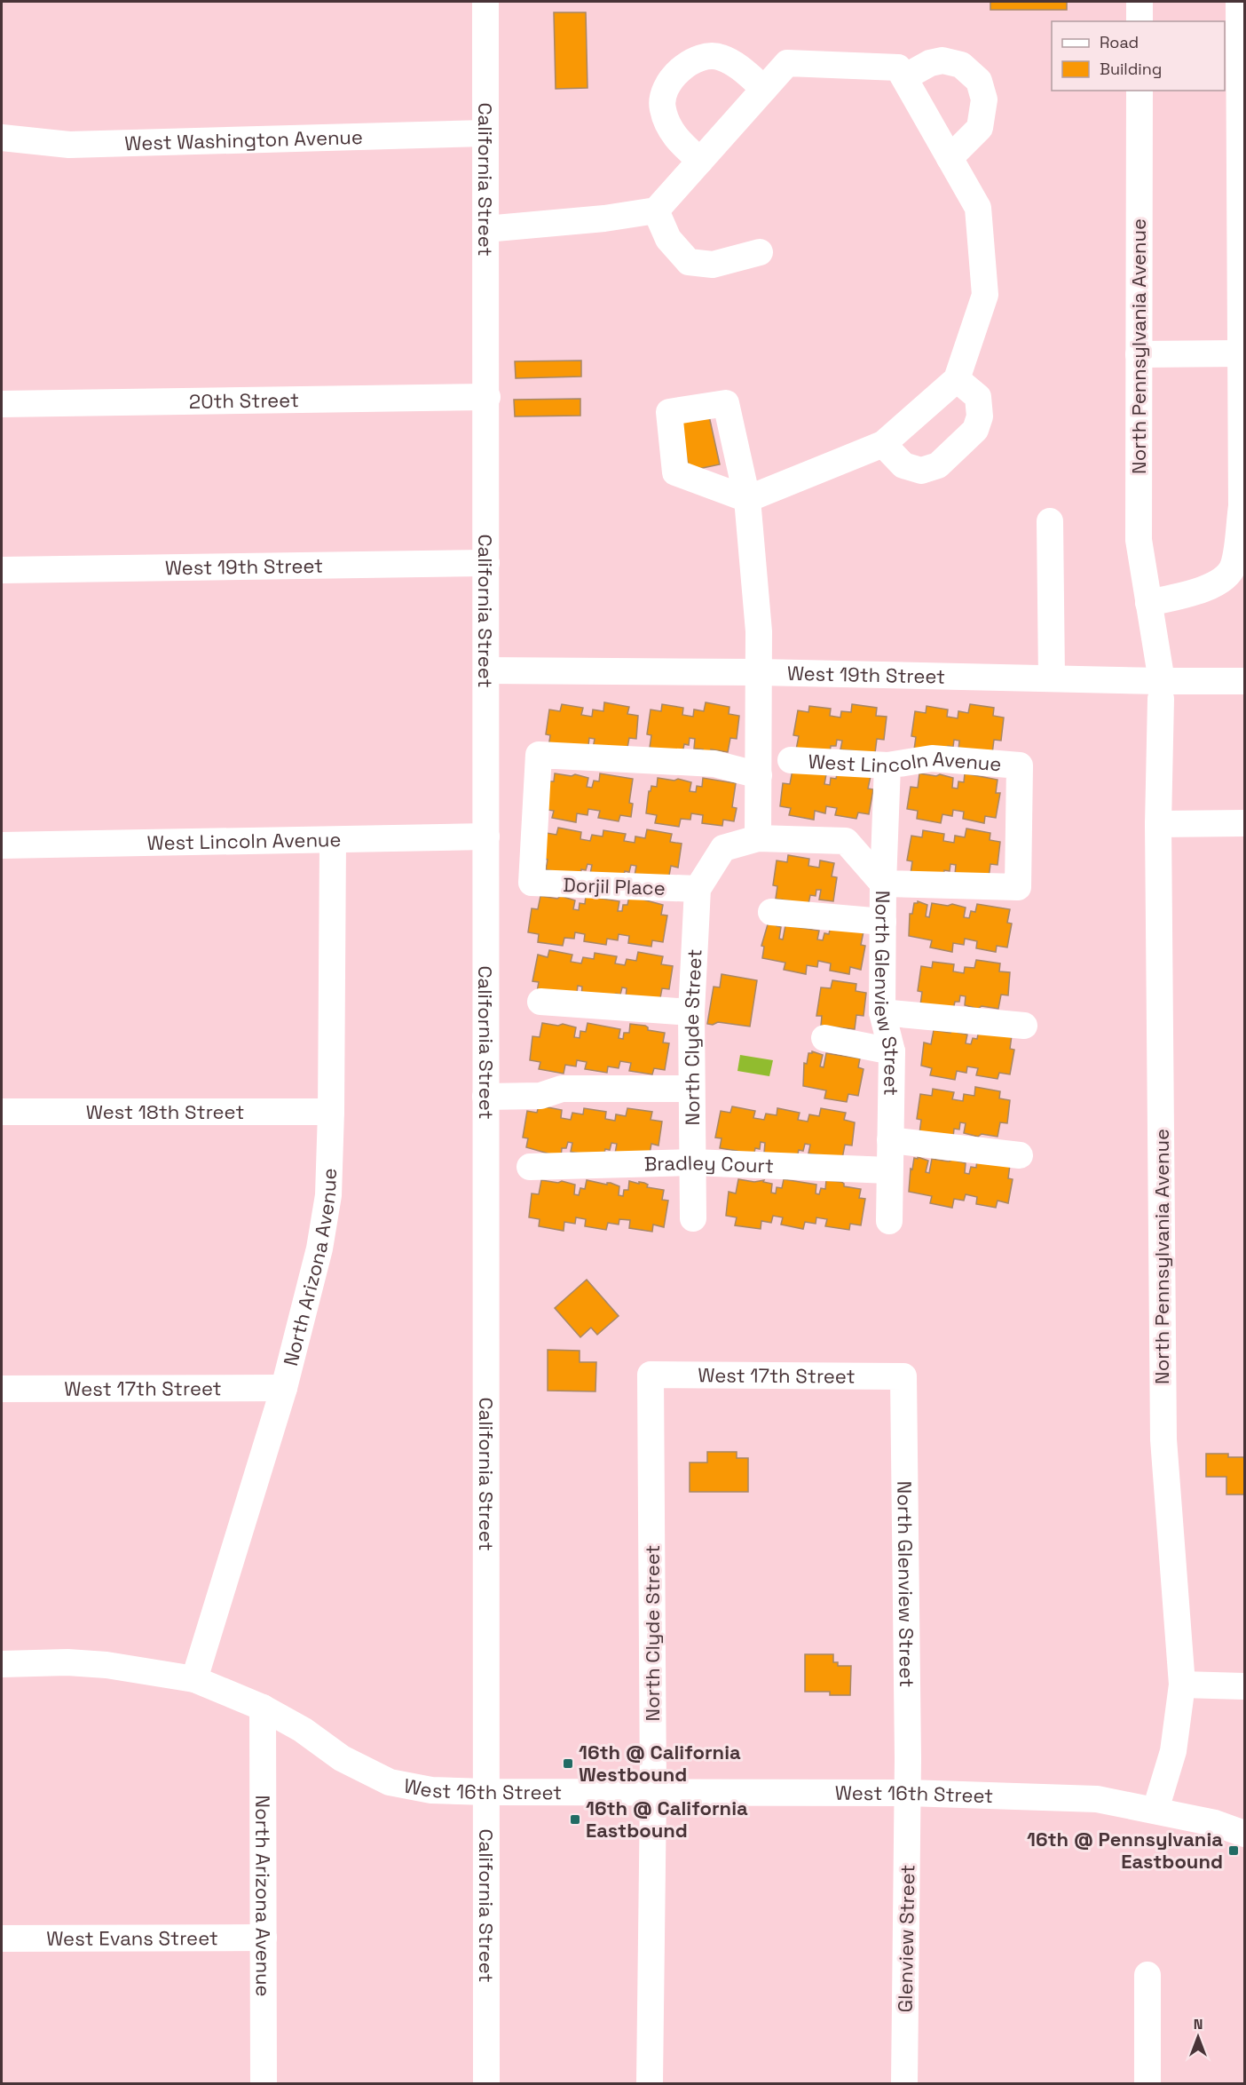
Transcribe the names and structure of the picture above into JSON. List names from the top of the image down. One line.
{"streets":{"street":["West Washington Avenue","California Street","North Pennsylvania Avenue","20th Street","West 19th Street","West Lincoln Avenue","Dorjil Place","North Glenview Street","North Clyde Street","West 18th Street","Bradley Court","North Arizona Avenue","West 17th Street","West 16th Street","West Evans Street","Glenview Street"]},"crossings":[["West Washington Avenue","California Street"],["California Street","20th Street"],["California Street","West 19th Street"],["California Street","West Lincoln Avenue"],["California Street","West 16th Street"],["North Pennsylvania Avenue","West 19th Street"],["North Pennsylvania Avenue","West 16th Street"],["West Lincoln Avenue","North Glenview Street"],["West Lincoln Avenue","North Arizona Avenue"],["Dorjil Place","North Glenview Street"],["Dorjil Place","North Clyde Street"],["North Glenview Street","North Clyde Street"],["North Glenview Street","Bradley Court"],["North Glenview Street","West 17th Street"],["North Glenview Street","West 16th Street"],["North Glenview Street","Glenview Street"],["North Clyde Street","Bradley Court"],["North Clyde Street","West 17th Street"],["North Clyde Street","West 16th Street"],["West 18th Street","North Arizona Avenue"],["North Arizona Avenue","West 17th Street"],["North Arizona Avenue","West 16th Street"],["North Arizona Avenue","West Evans Street"],["West 16th Street","Glenview Street"]],"places":{"transit":["16th @ California Westbound","16th @ California Eastbound","16th @ Pennsylvania Eastbound"]},"legend":["Road","Building"],"north":"top"}
